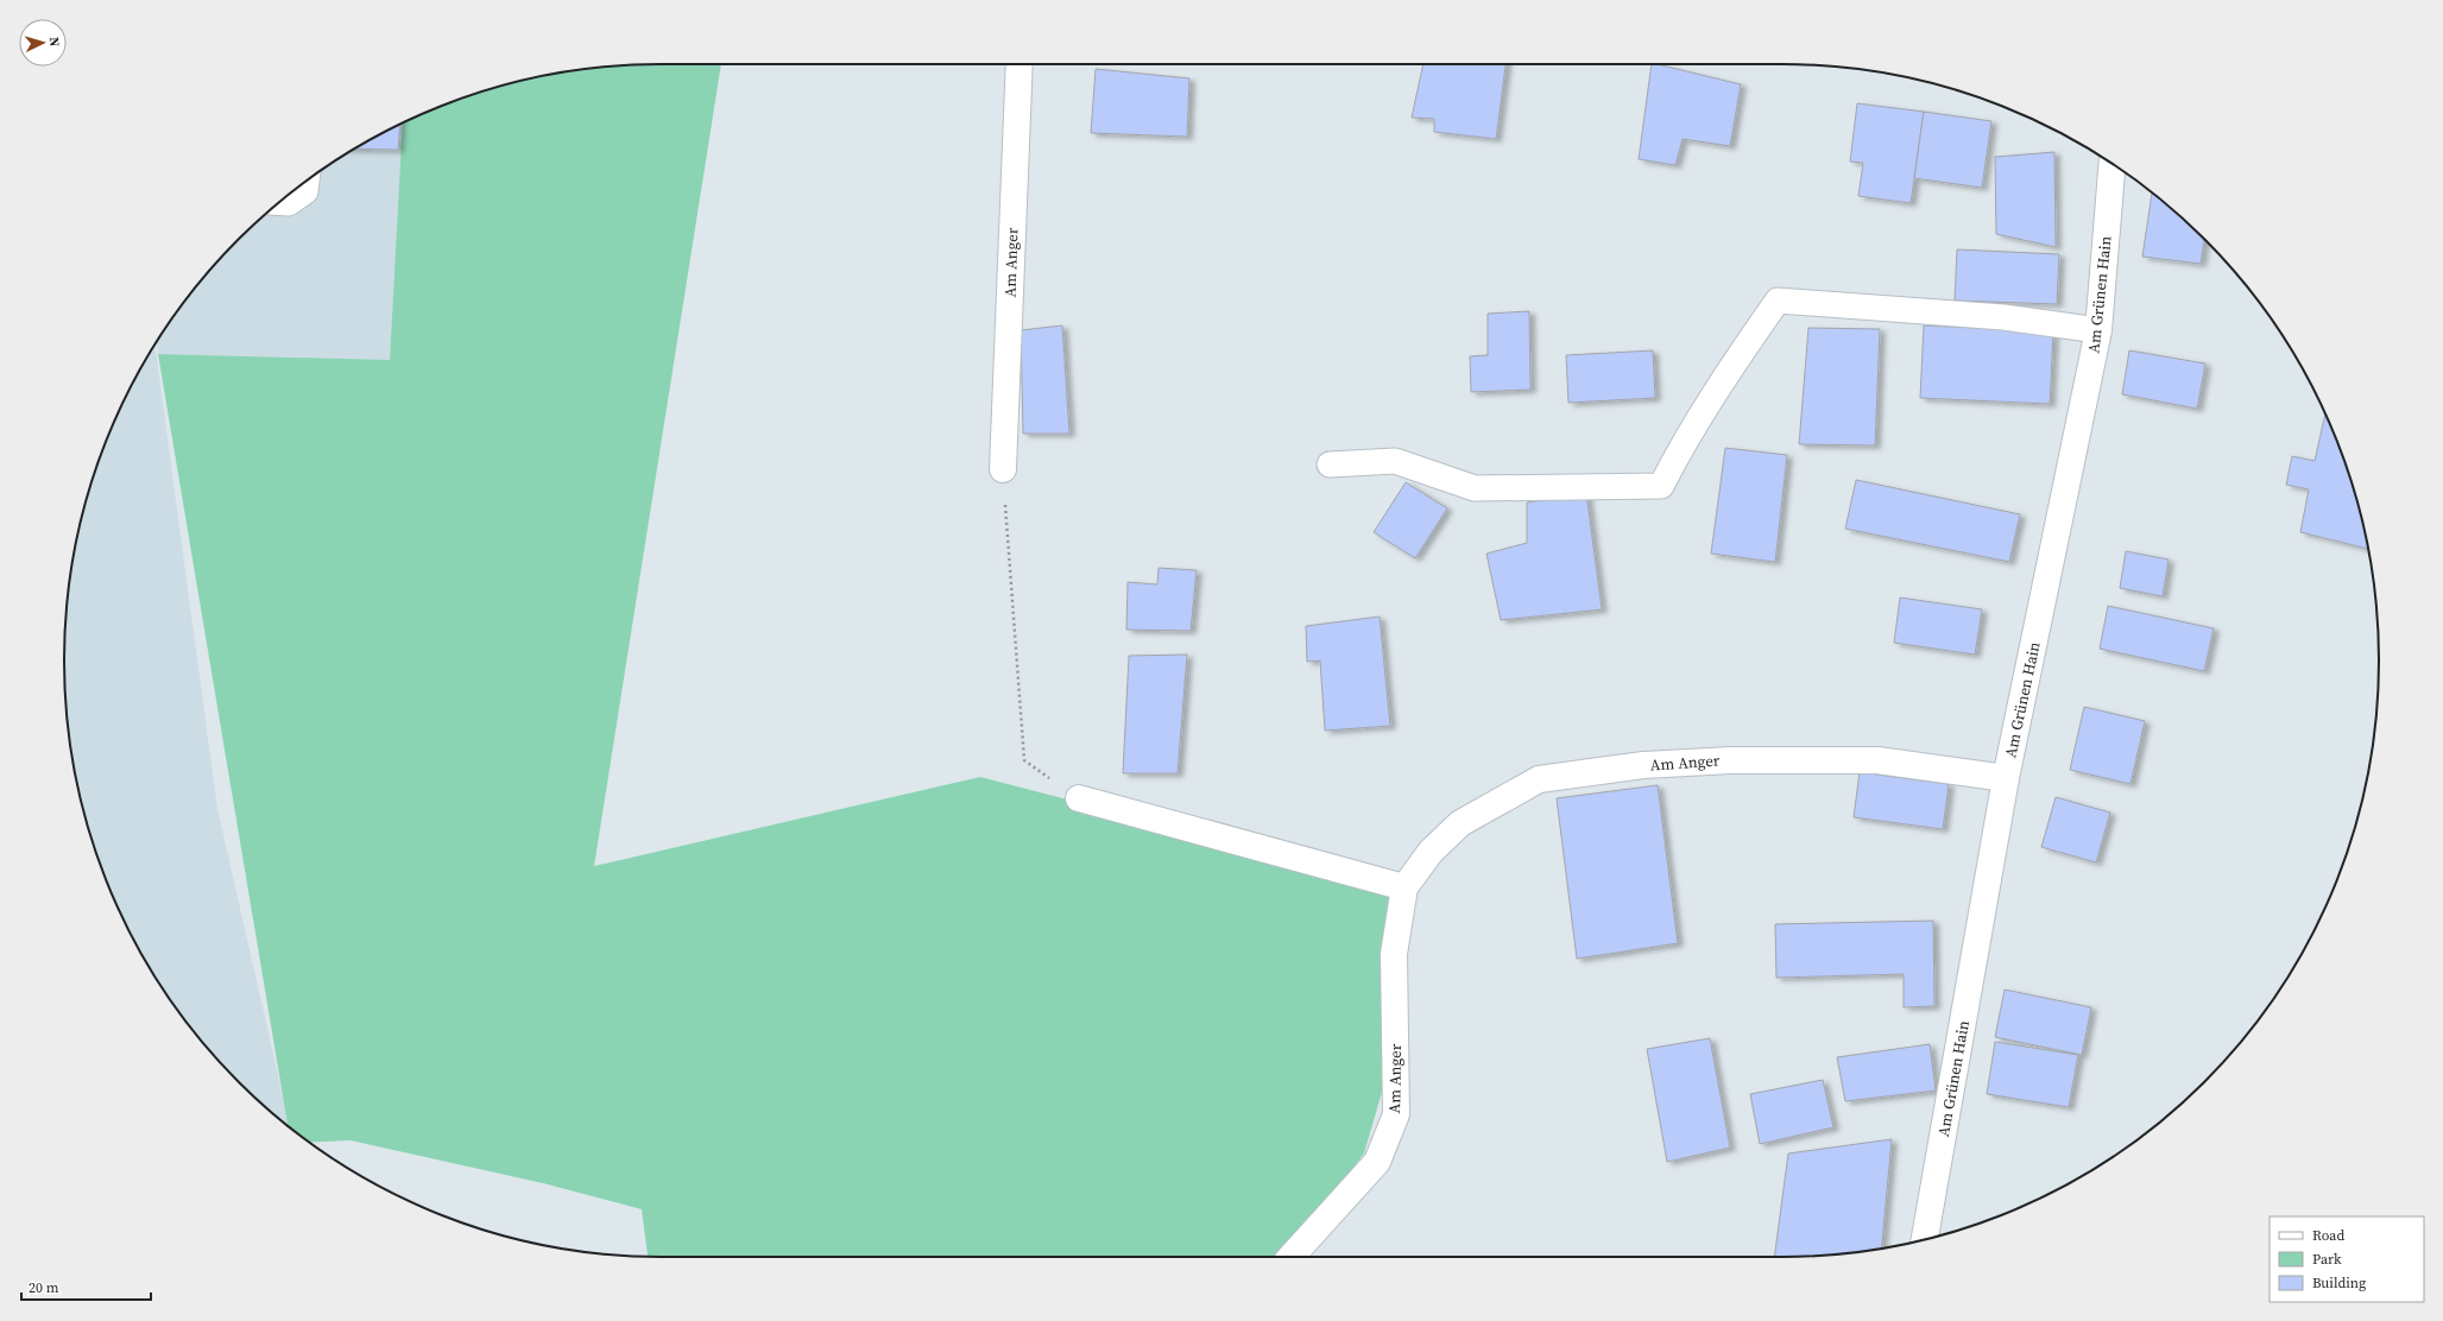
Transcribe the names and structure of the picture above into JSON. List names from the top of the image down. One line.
{"streets":{"street":["Am Anger","Am Grünen Hain"]},"crossings":[["Am Anger","Am Grünen Hain"]],"legend":["Road","Park","Building"],"scale_bar":"20 m","north":"right"}
